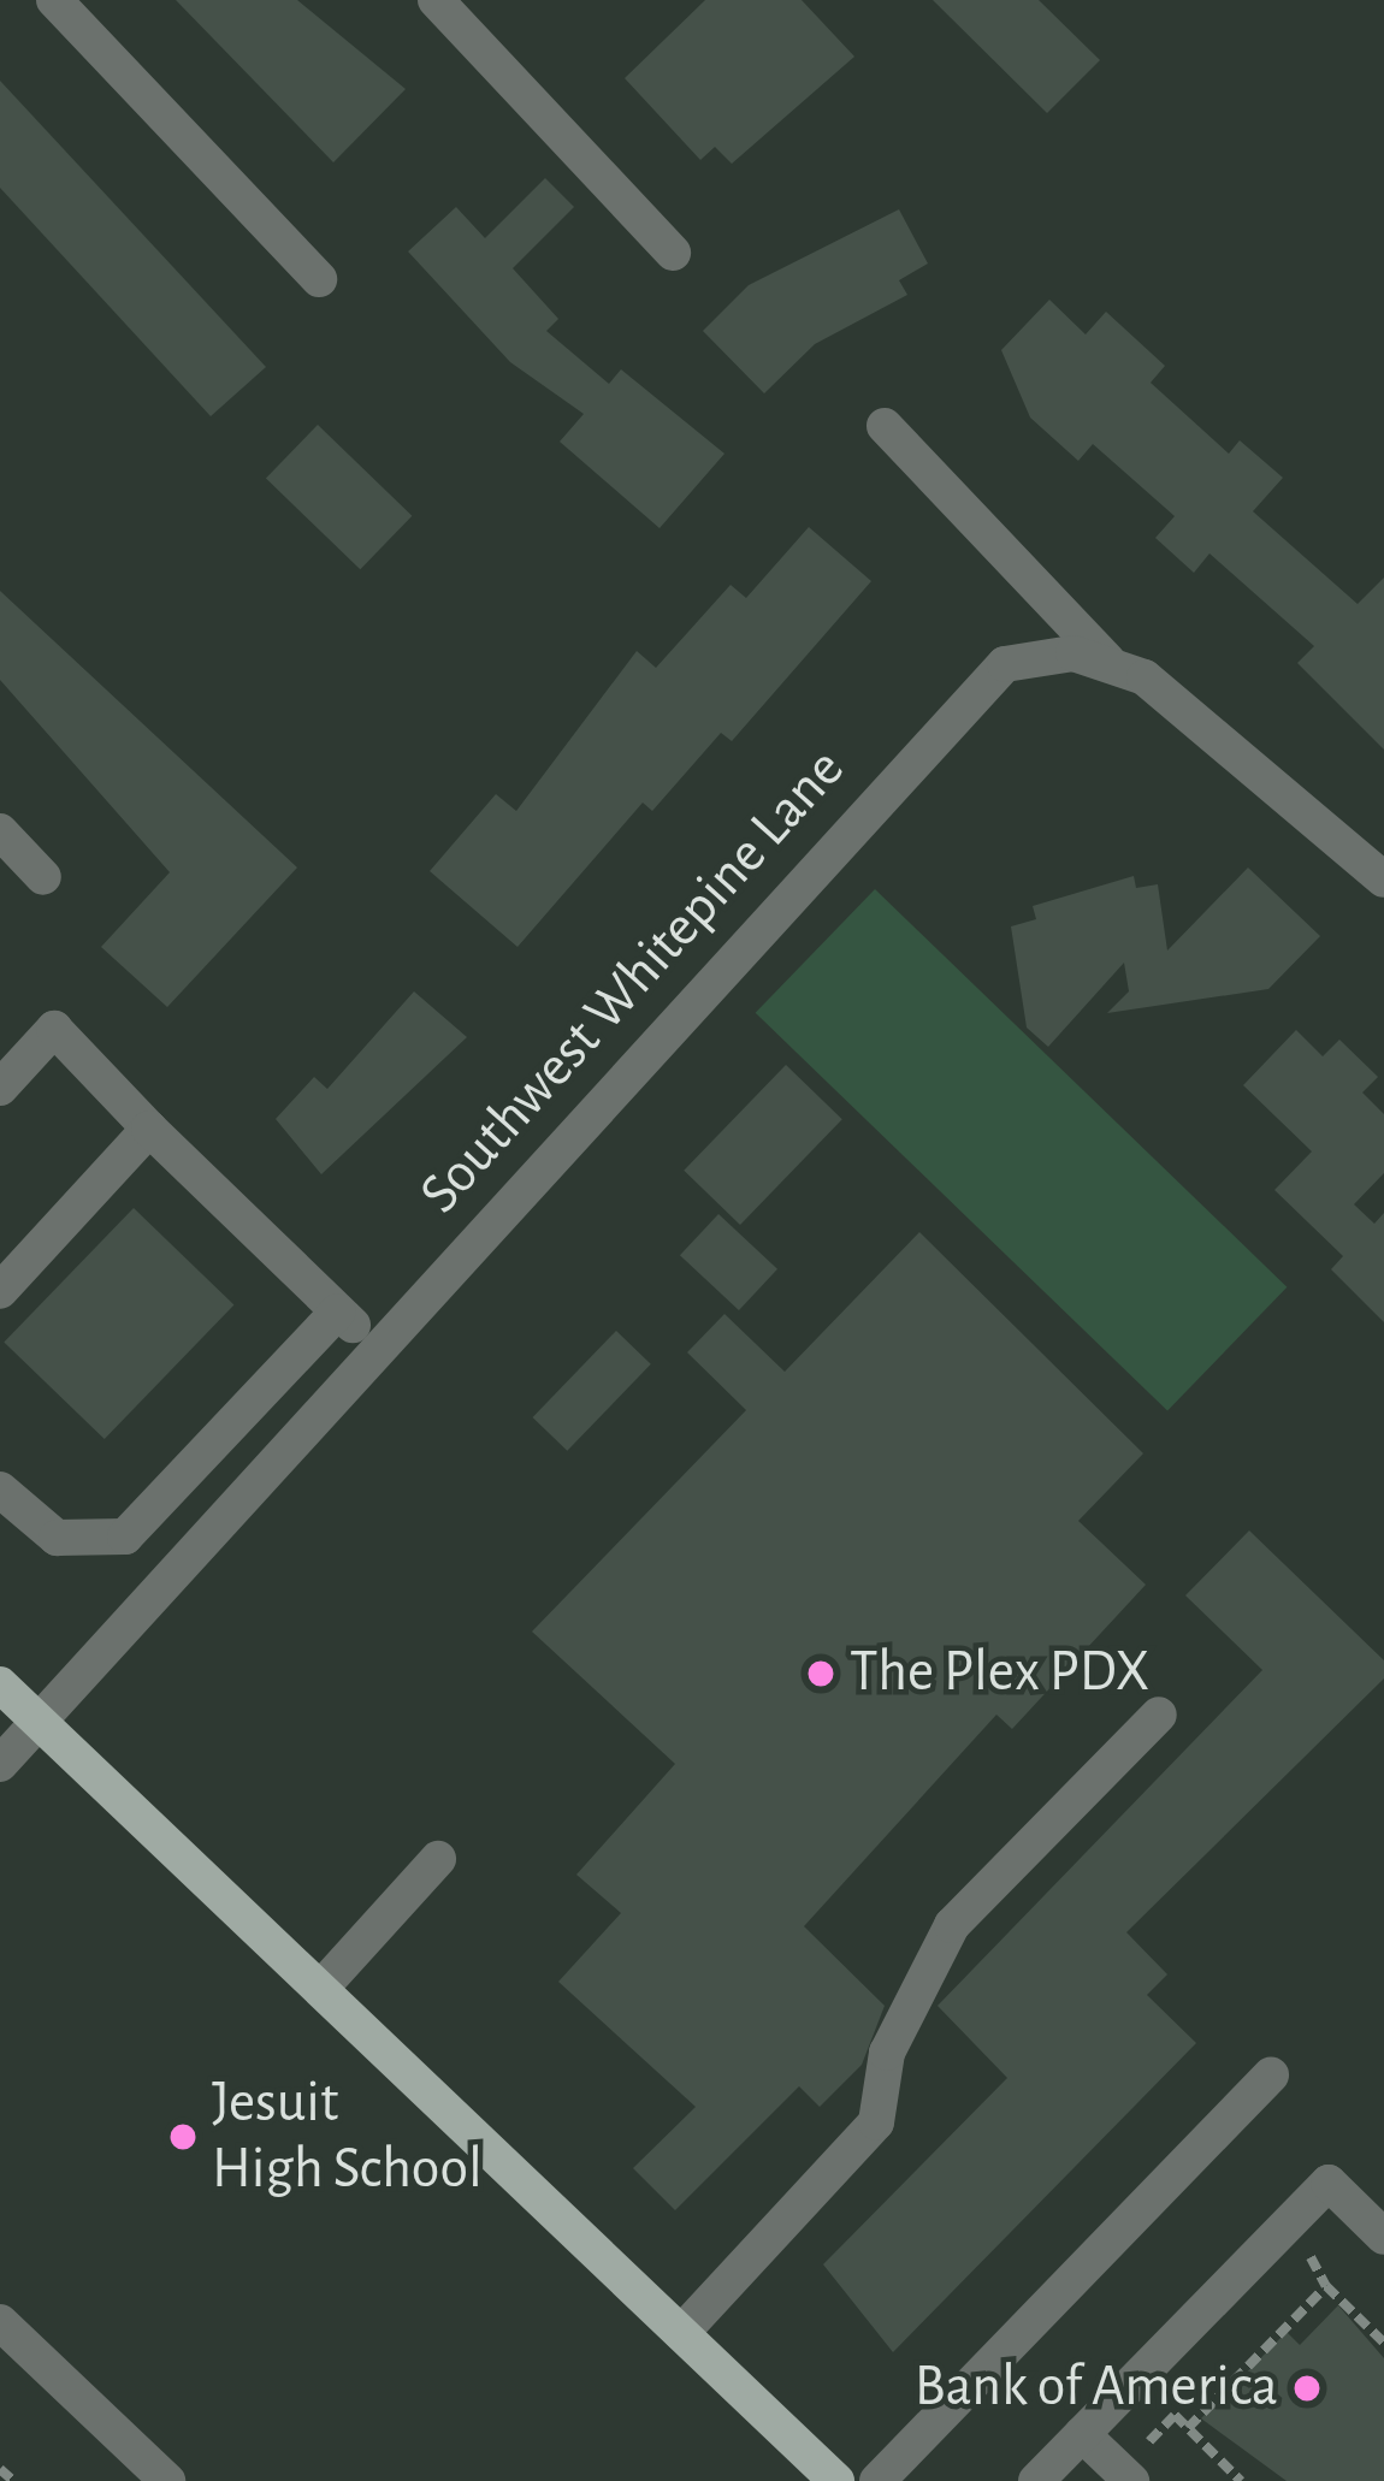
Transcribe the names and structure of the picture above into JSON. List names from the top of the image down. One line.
{"streets":{"street":["Southwest Whitepine Lane"]},"places":["The Plex PDX","Jesuit High School","Bank of America"]}
